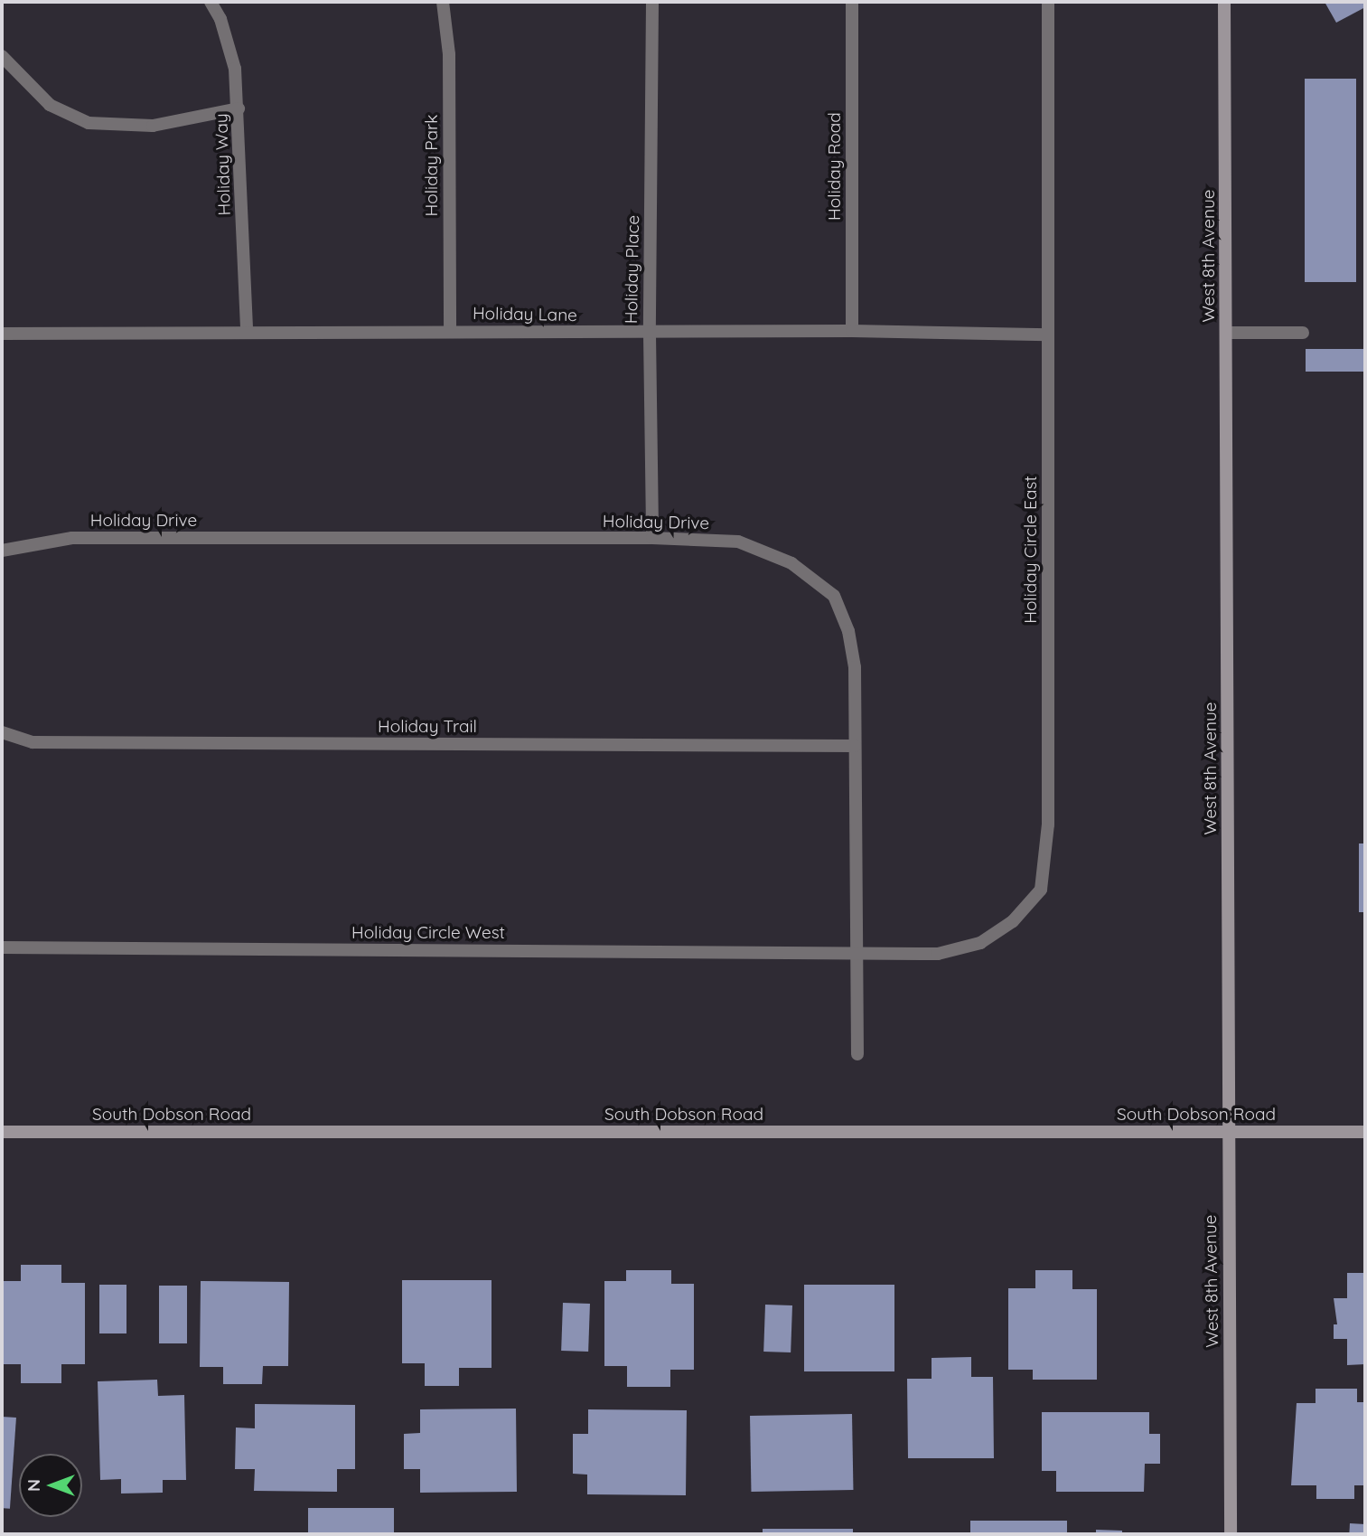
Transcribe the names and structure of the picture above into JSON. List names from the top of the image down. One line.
{"streets":{"street":["West 8th Avenue","South Dobson Road"],"lane":["Holiday Way","Holiday Park","Holiday Road","Holiday Place","Holiday Lane","Holiday Drive","Holiday Circle East","Holiday Trail","Holiday Circle West"]},"crossings":[["Holiday Way","Holiday Lane"],["Holiday Park","Holiday Lane"],["Holiday Road","Holiday Lane"],["West 8th Avenue","South Dobson Road"],["Holiday Place","Holiday Lane"],["Holiday Place","Holiday Drive"],["Holiday Lane","Holiday Circle East"],["Holiday Drive","Holiday Circle East"],["Holiday Drive","Holiday Trail"],["Holiday Drive","Holiday Circle West"],["Holiday Circle East","Holiday Circle West"]],"north":"left"}
